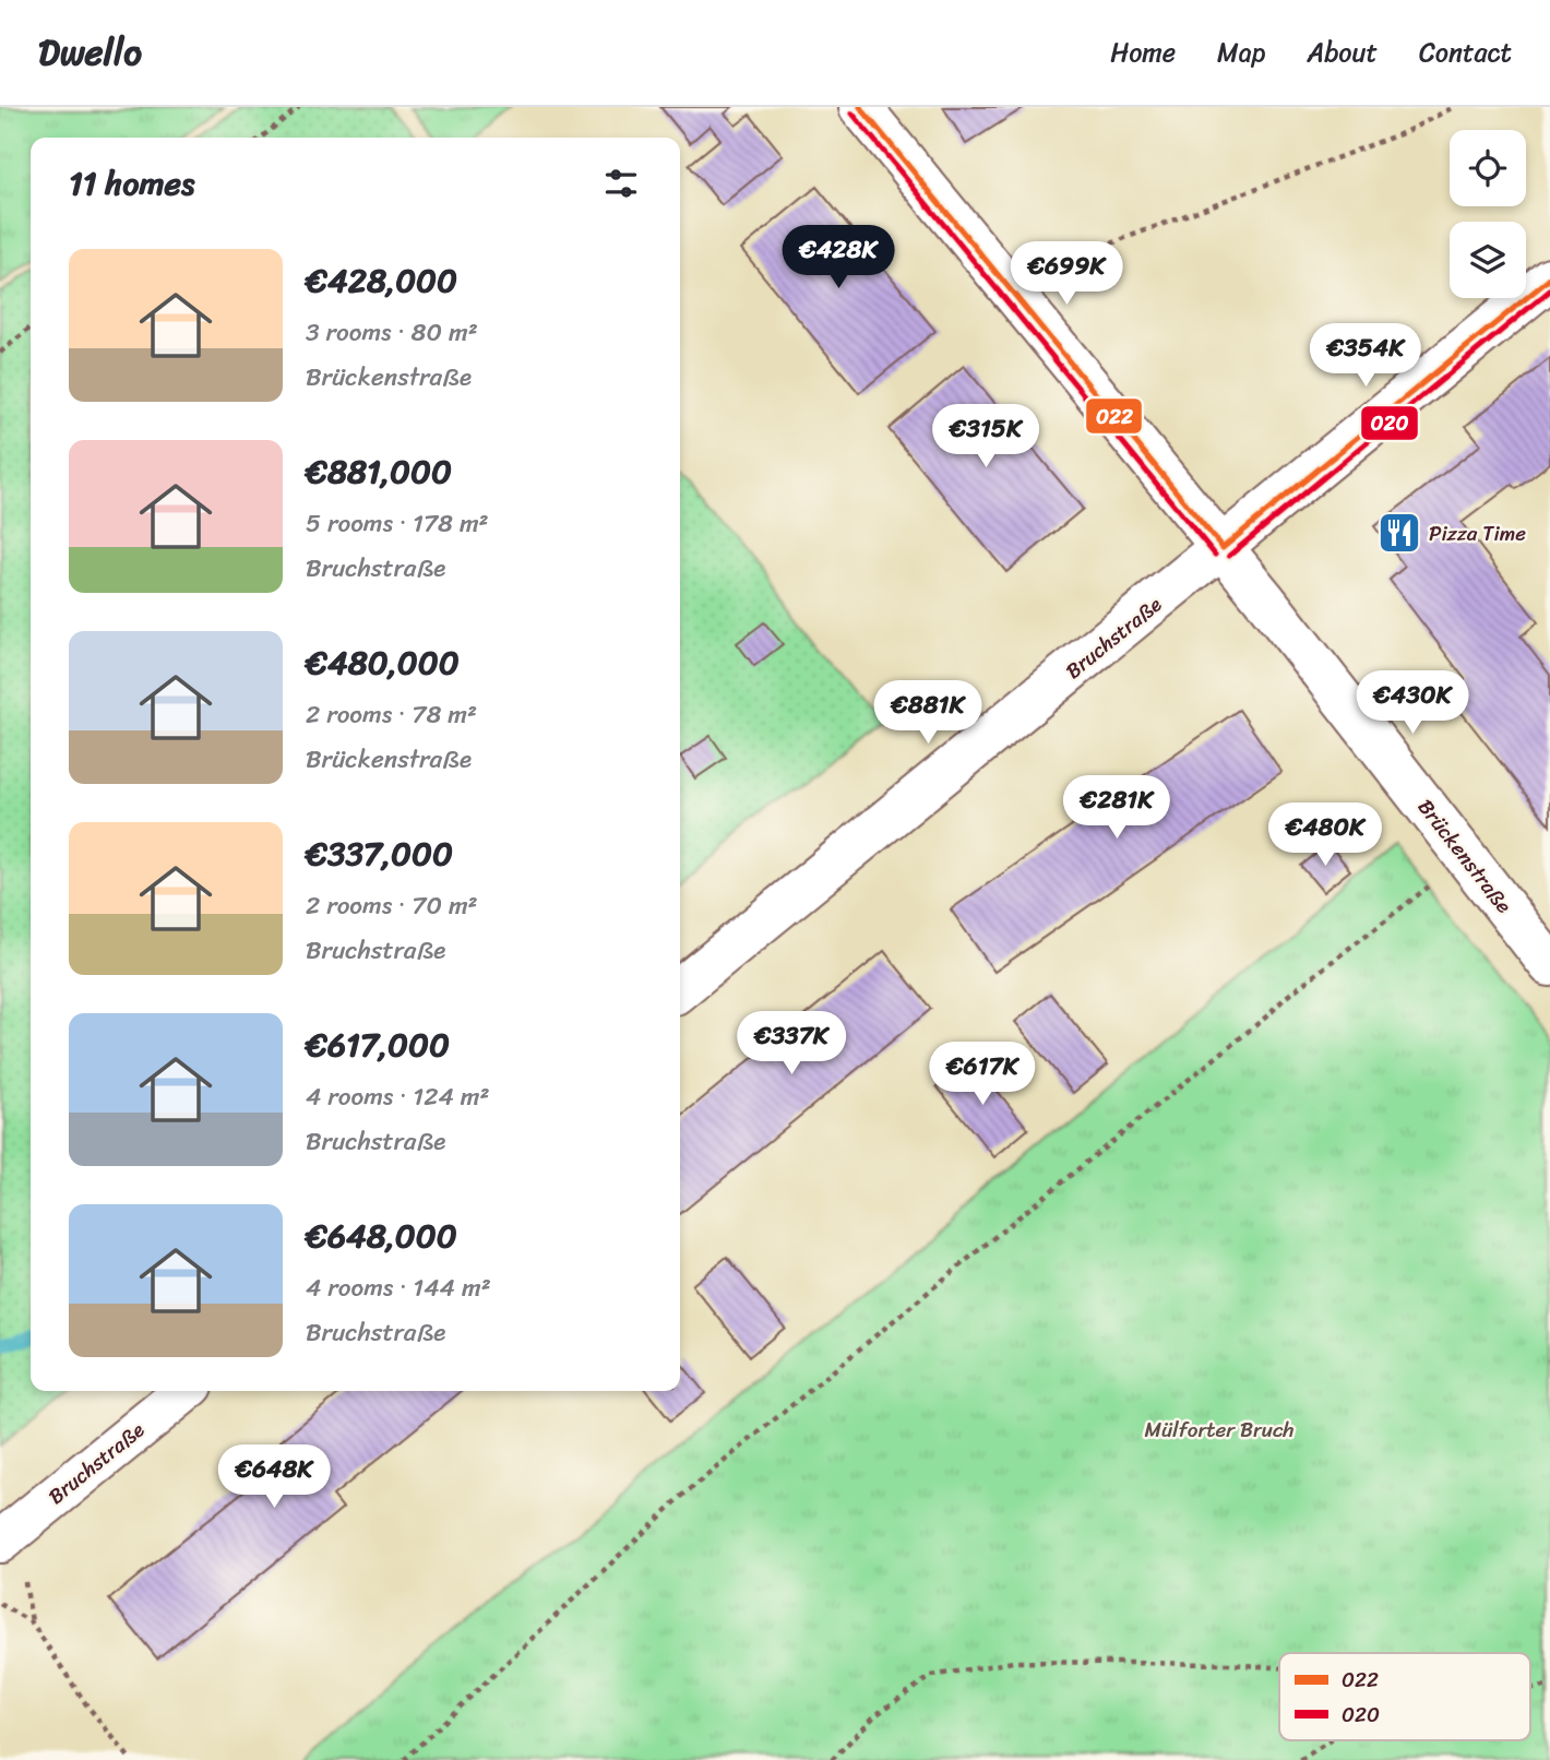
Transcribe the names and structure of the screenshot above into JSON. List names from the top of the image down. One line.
{"streets":{"street":["Bruchstraße","Brückenstraße"]},"crossings":[["Bruchstraße","Brückenstraße"]],"parks":["Mülforter Bruch"],"places":{"restaurant":["Pizza Time"]},"lines":["transit line 022","transit line 020"],"legend":["022","020"],"page":{"header":"Dwello","nav":["Home","Map","About","Contact"],"heading":"11 homes","price":["€428K","€699K","€354K","€315K","€430K","€881K","€281K","€480K","€337K","€617K","€648K"],"list":[{"name":"€428,000","note":"3 rooms · 80 m² · Brückenstraße"},{"name":"€881,000","note":"5 rooms · 178 m² · Bruchstraße"},{"name":"€480,000","note":"2 rooms · 78 m² · Brückenstraße"},{"name":"€337,000","note":"2 rooms · 70 m² · Bruchstraße"},{"name":"€617,000","note":"4 rooms · 124 m² · Bruchstraße"},{"name":"€648,000","note":"4 rooms · 144 m² · Bruchstraße"}]}}
